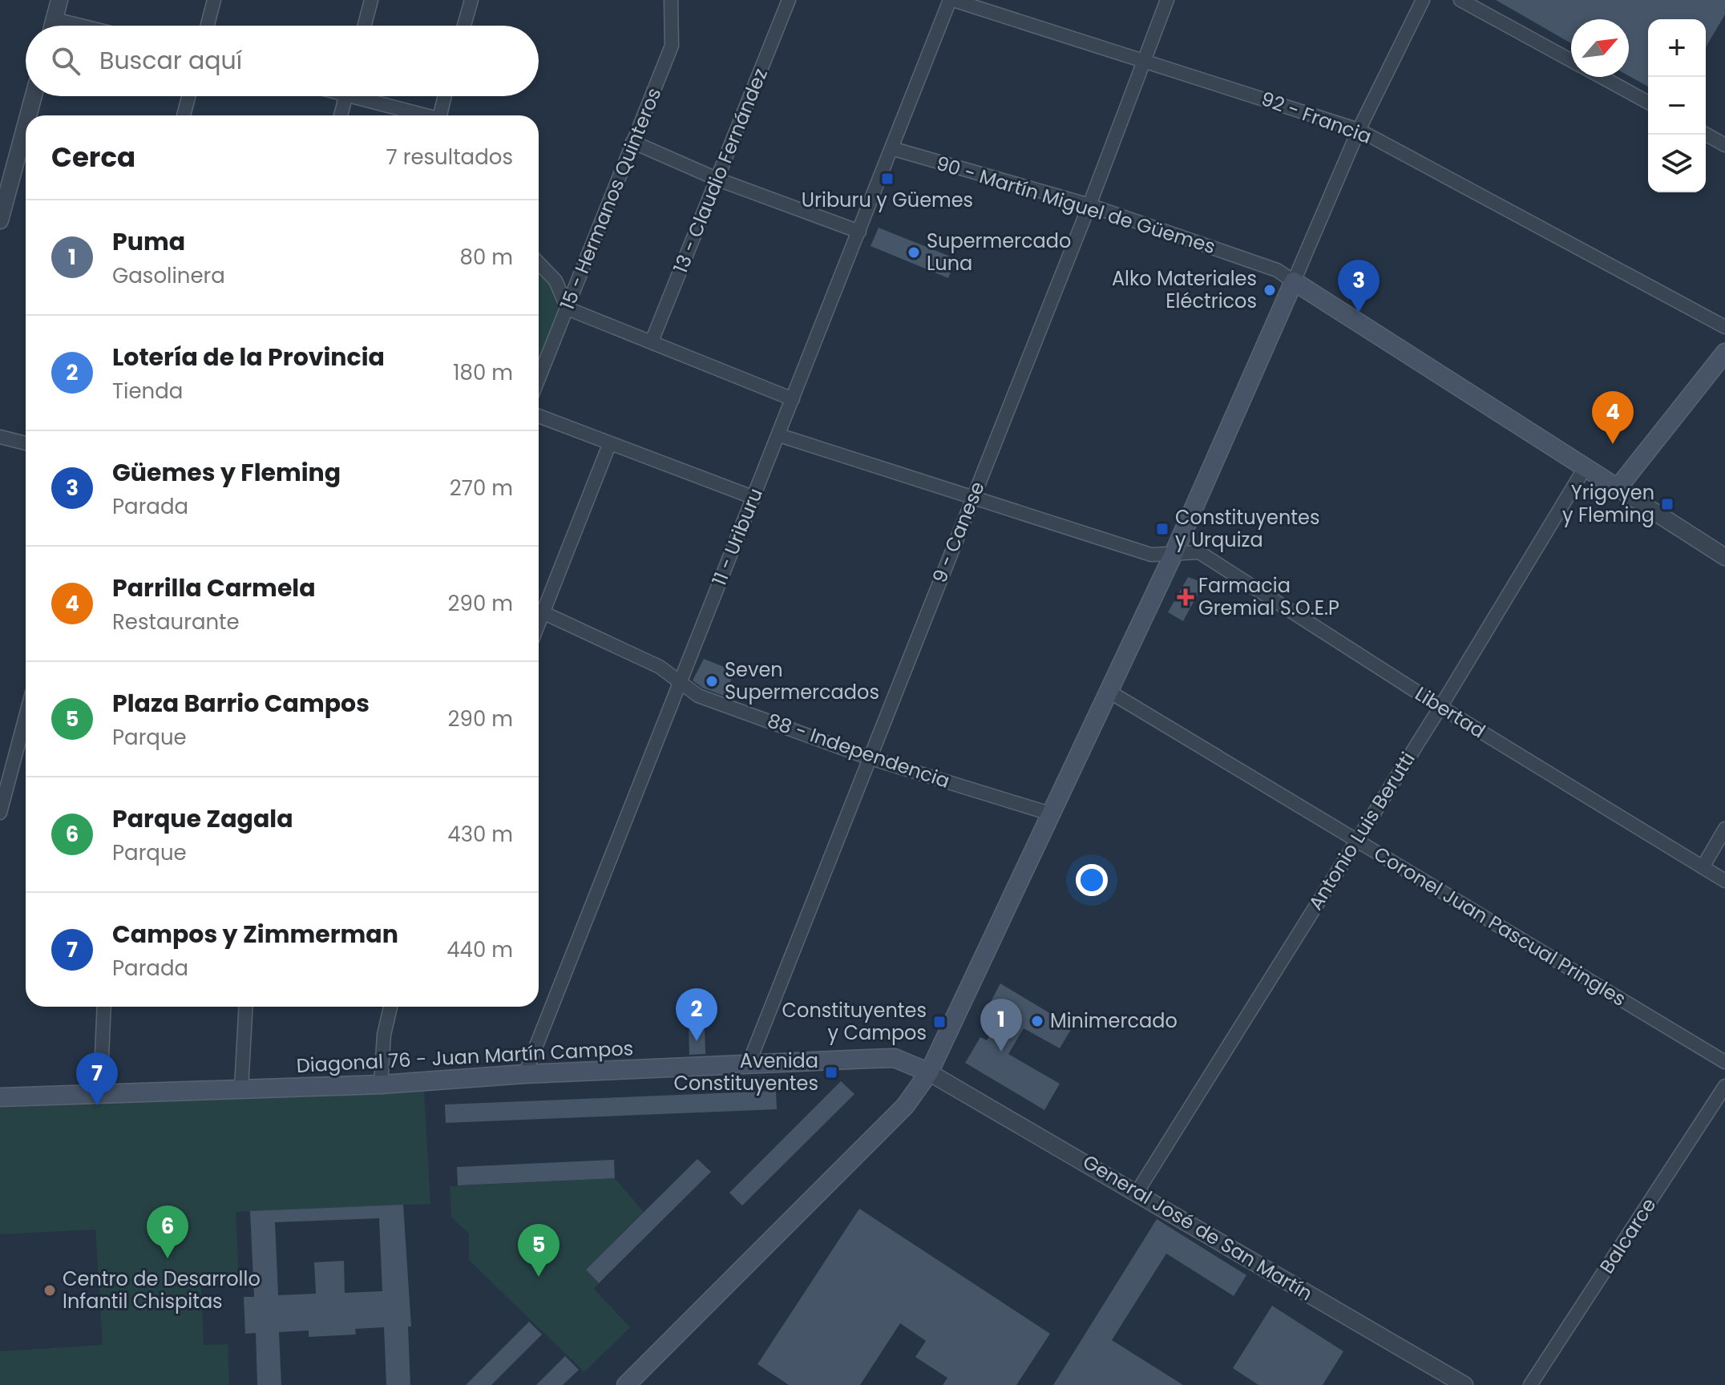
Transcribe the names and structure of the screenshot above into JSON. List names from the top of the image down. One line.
{"streets":{"main road":["Diagonal 76 - Juan Martín Campos"],"street":["92 - Francia","13 - Claudio Fernández","15 - Hermanos Quinteros","90 - Martín Miguel de Güemes","9 - Canese","11 - Uriburu","Libertad","88 - Independencia","Antonio Luis Berutti","Coronel Juan Pascual Pringles","General José de San Martín","Balcarce"]},"crossings":[["92 - Francia","9 - Canese"],["92 - Francia","11 - Uriburu"],["90 - Martín Miguel de Güemes","9 - Canese"],["90 - Martín Miguel de Güemes","11 - Uriburu"],["9 - Canese","Libertad"],["9 - Canese","88 - Independencia"],["9 - Canese","Diagonal 76 - Juan Martín Campos"],["11 - Uriburu","Libertad"],["11 - Uriburu","88 - Independencia"],["11 - Uriburu","Diagonal 76 - Juan Martín Campos"],["Libertad","Antonio Luis Berutti"],["Antonio Luis Berutti","Coronel Juan Pascual Pringles"],["Antonio Luis Berutti","General José de San Martín"],["Diagonal 76 - Juan Martín Campos","General José de San Martín"]],"places":{"transit":["Uriburu y Güemes","Yrigoyen y Fleming","Constituyentes y Urquiza","Constituyentes y Campos","Avenida Constituyentes"],"other":["Supermercado Luna","Alko Materiales Eléctricos","Seven Supermercados","Minimercado","Centro de Desarrollo Infantil Chispitas"],"health":["Farmacia Gremial S.O.E.P"]},"north":"top right","page":{"map_buttons":["+","−"],"search":"Buscar aquí","heading":["Cerca","7 resultados"],"list":[{"mark":"1","name":"Puma","note":"Gasolinera","value":"80 m"},{"mark":"2","name":"Lotería de la Provincia","note":"Tienda","value":"180 m"},{"mark":"3","name":"Güemes y Fleming","note":"Parada","value":"270 m"},{"mark":"4","name":"Parrilla Carmela","note":"Restaurante","value":"290 m"},{"mark":"5","name":"Plaza Barrio Campos","note":"Parque","value":"290 m"},{"mark":"6","name":"Parque Zagala","note":"Parque","value":"430 m"},{"mark":"7","name":"Campos y Zimmerman","note":"Parada","value":"440 m"}],"pins":["3","4","2","1","7","6","5"]}}
